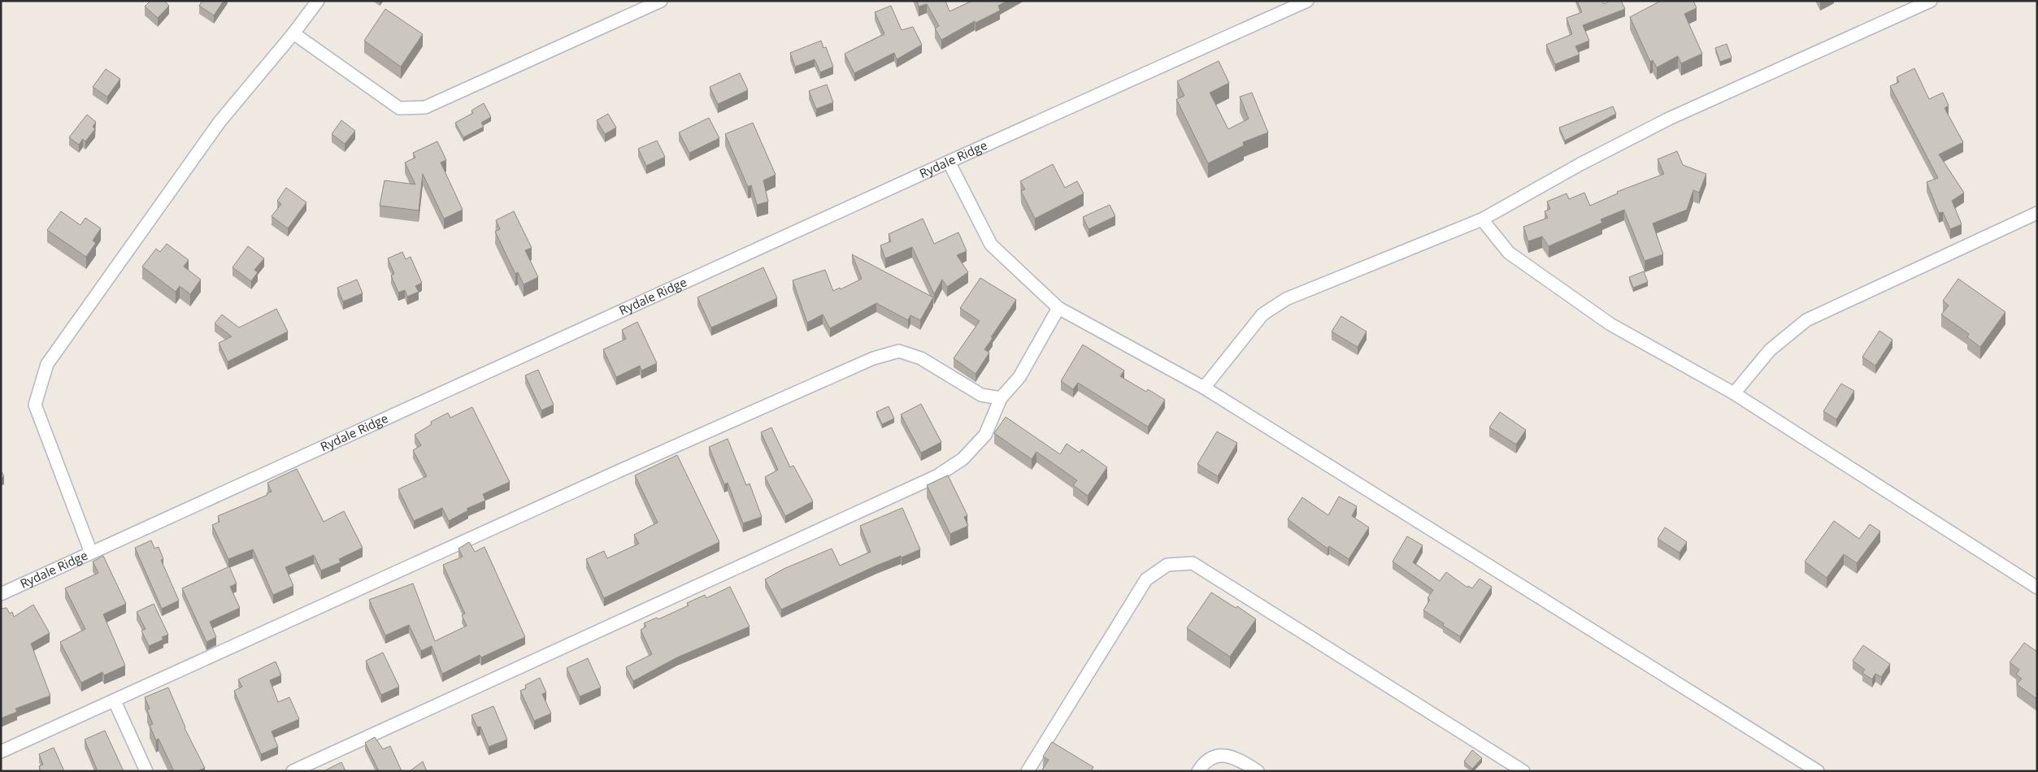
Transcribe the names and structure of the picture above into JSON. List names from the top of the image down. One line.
{"streets":{"street":["Rydale Ridge"]}}
